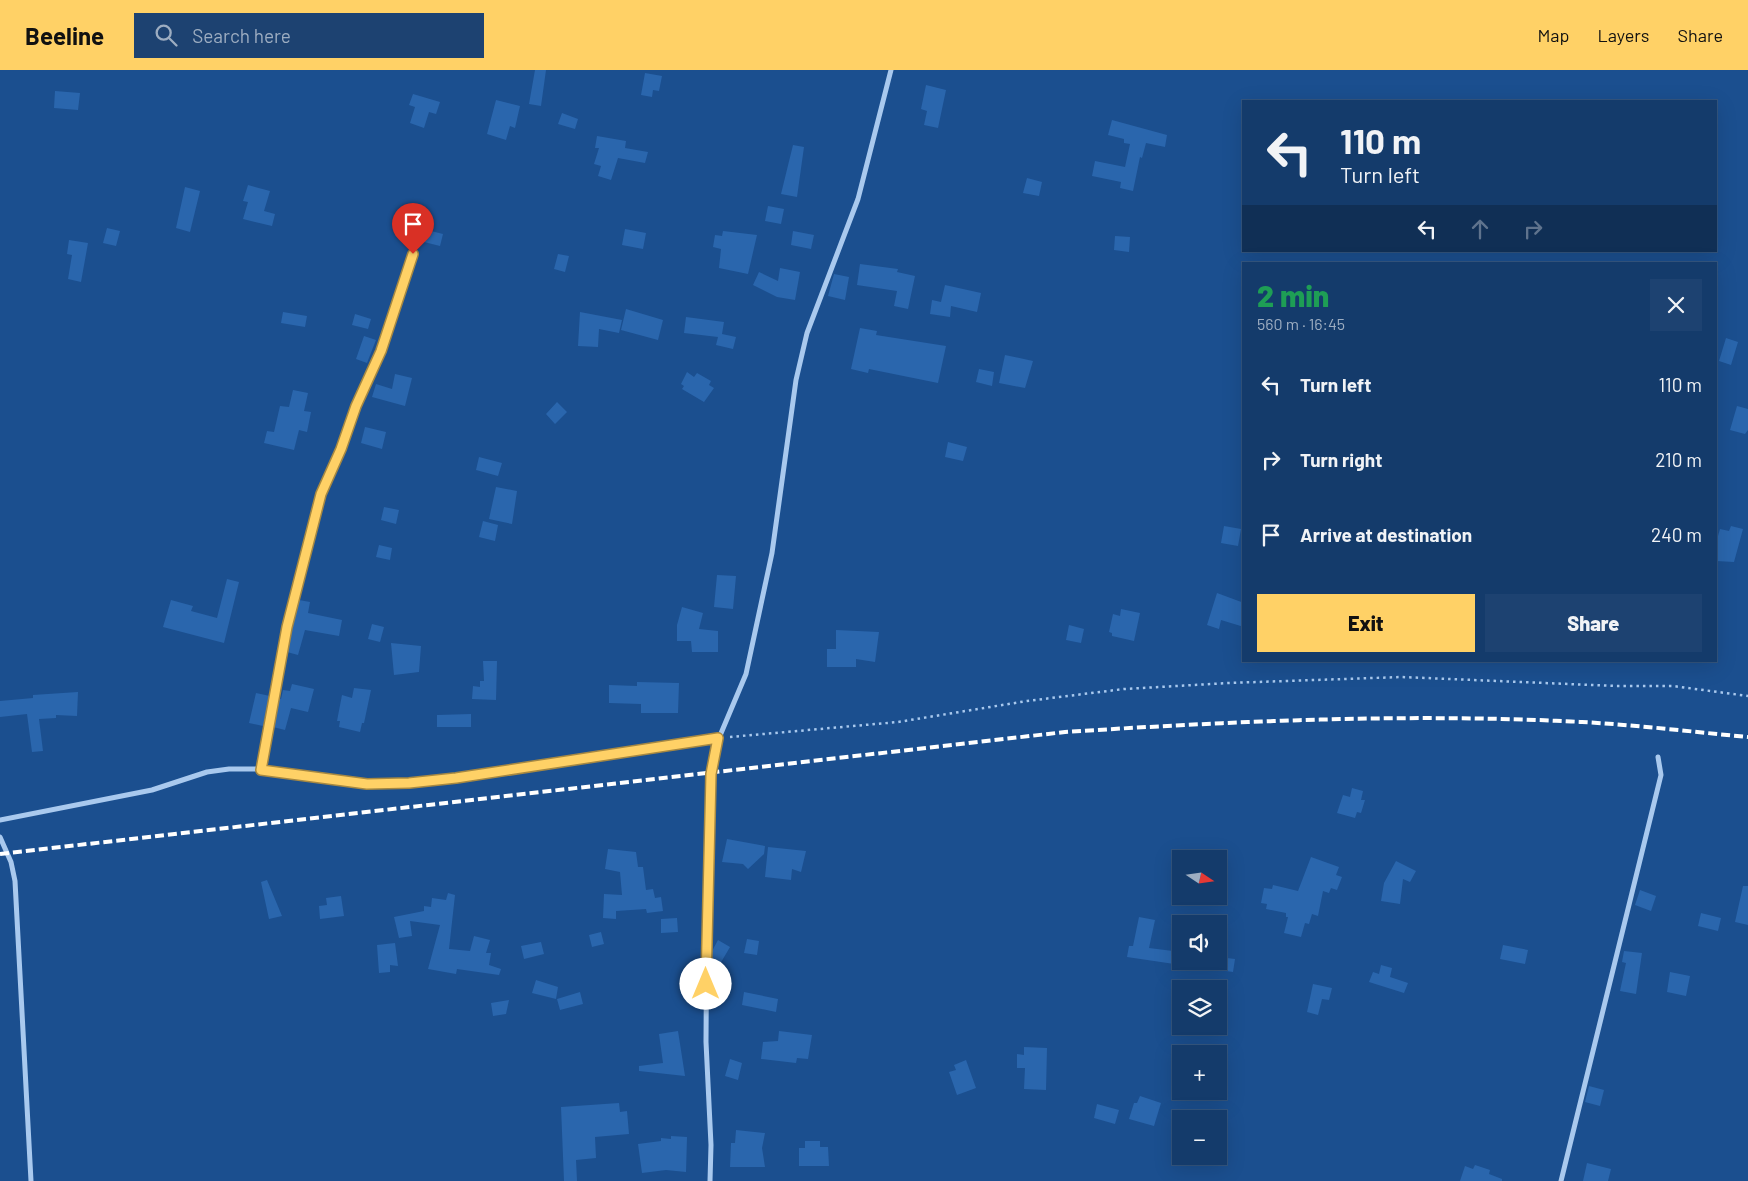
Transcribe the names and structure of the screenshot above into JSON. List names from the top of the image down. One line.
{"north":"right","page":{"header":"Beeline","search":"Search here","nav":["Map","Layers","Share"],"turn":["110 m","Turn left"],"heading":["2 min","560 m · 16:45"],"list":[{"name":"Turn left","value":"110 m"},{"name":"Turn right","value":"210 m"},{"name":"Arrive at destination","value":"240 m"}],"buttons":["Exit","Share"],"map_buttons":["+","−"]}}
